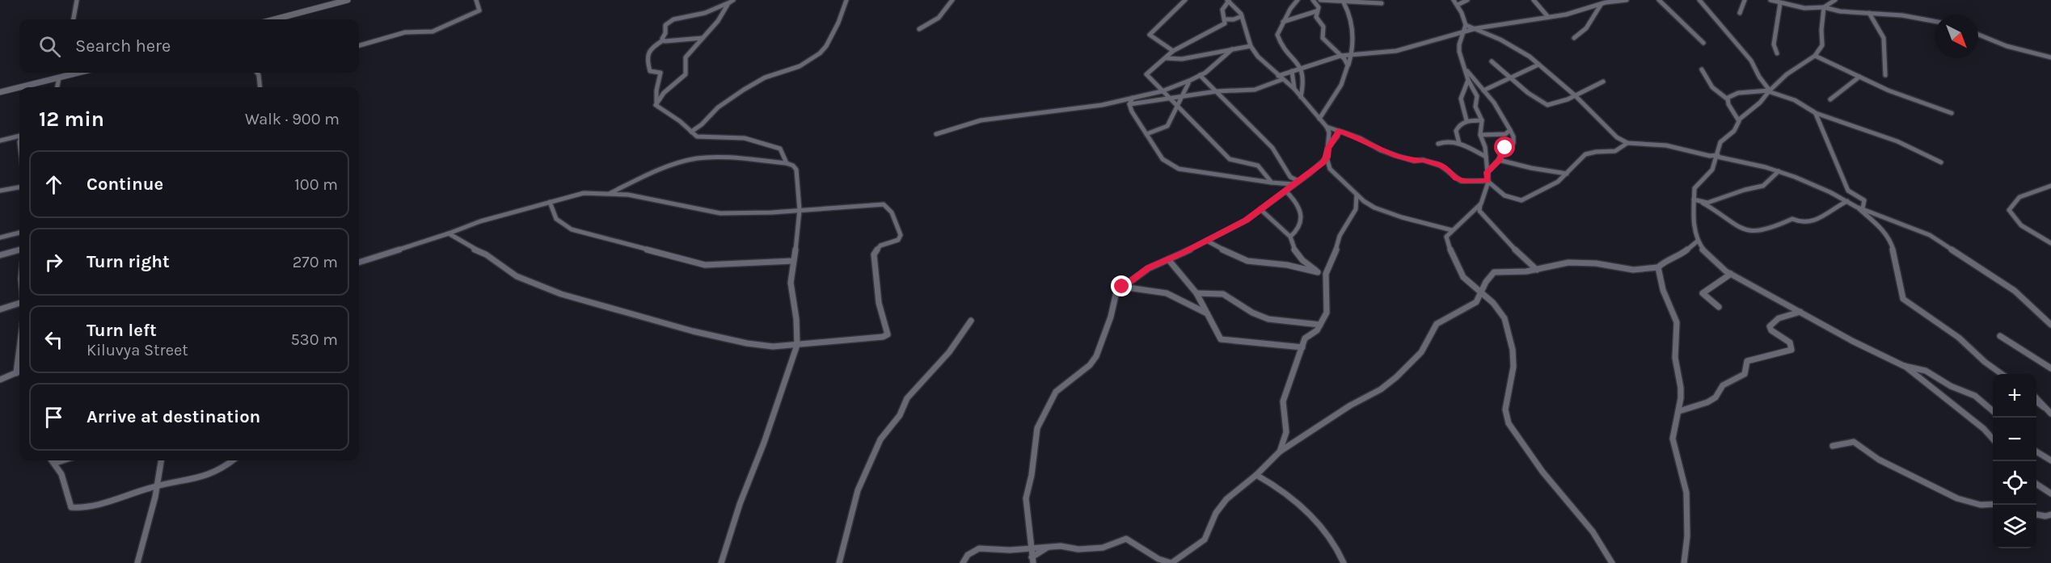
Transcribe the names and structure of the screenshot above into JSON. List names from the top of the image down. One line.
{"north":"bottom right","page":{"search":"Search here","heading":["12 min","Walk · 900 m"],"list":[["Continue","100 m"],["Turn right","270 m"],["Turn left","Kiluvya Street","530 m"],"Arrive at destination"],"map_buttons":["+","−"]}}
